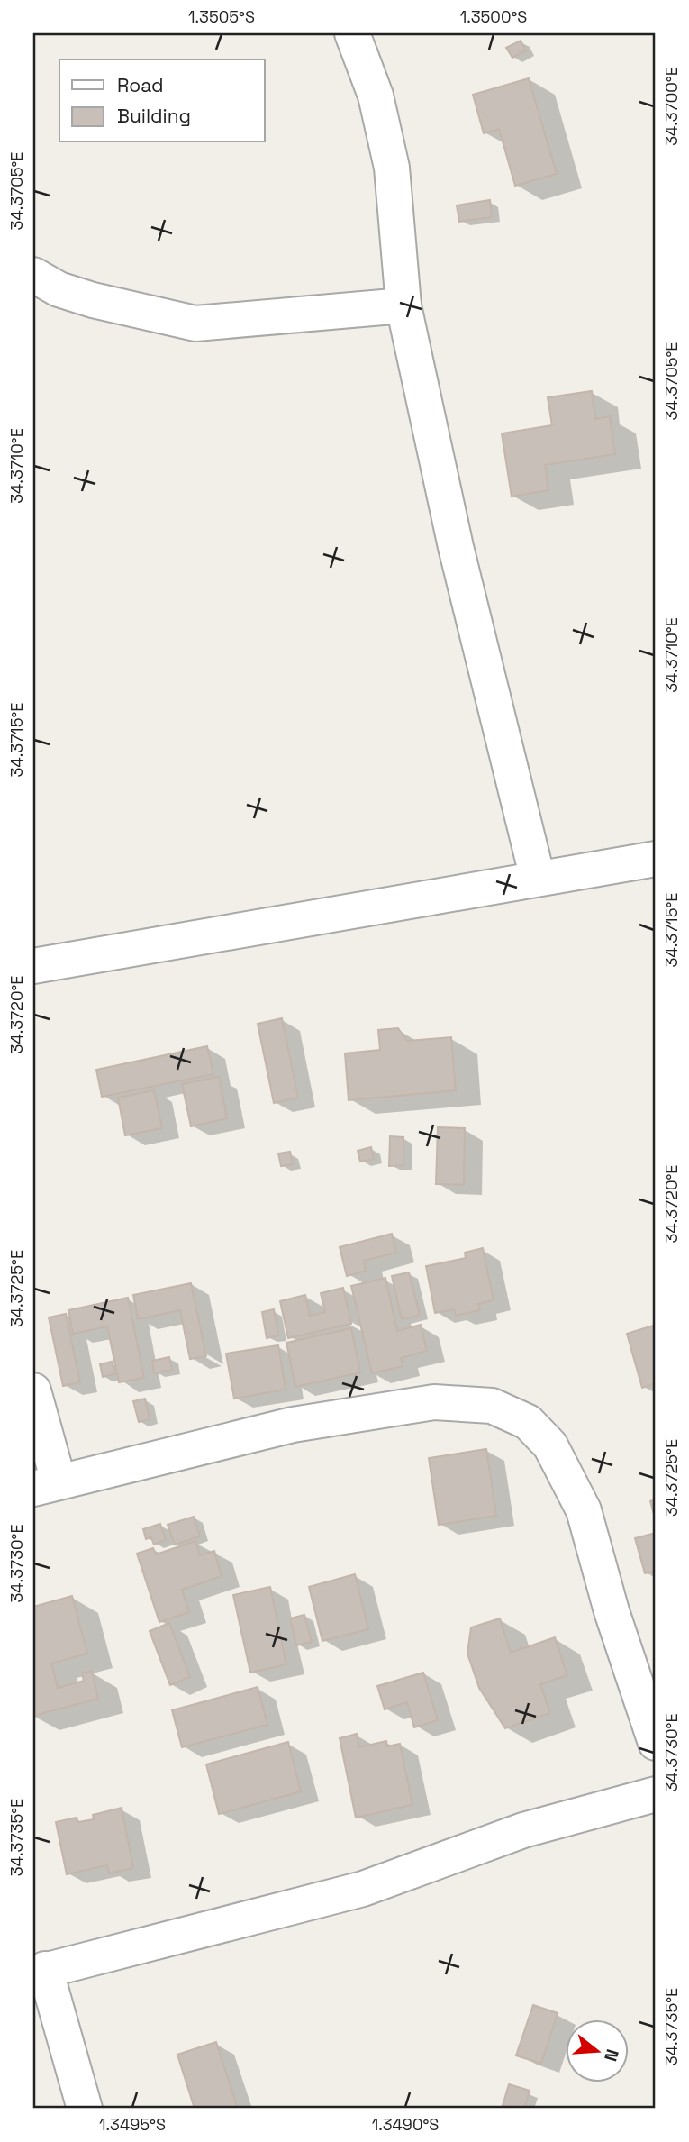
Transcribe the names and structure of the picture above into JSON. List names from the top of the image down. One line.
{"legend":["Road","Building"],"north":"right","coordinates":["1.3505°S","1.3500°S","34.3700°E","34.3705°E","34.3710°E","34.3715°E","34.3720°E","34.3725°E","34.3730°E","34.3735°E","1.3495°S","1.3490°S"]}
